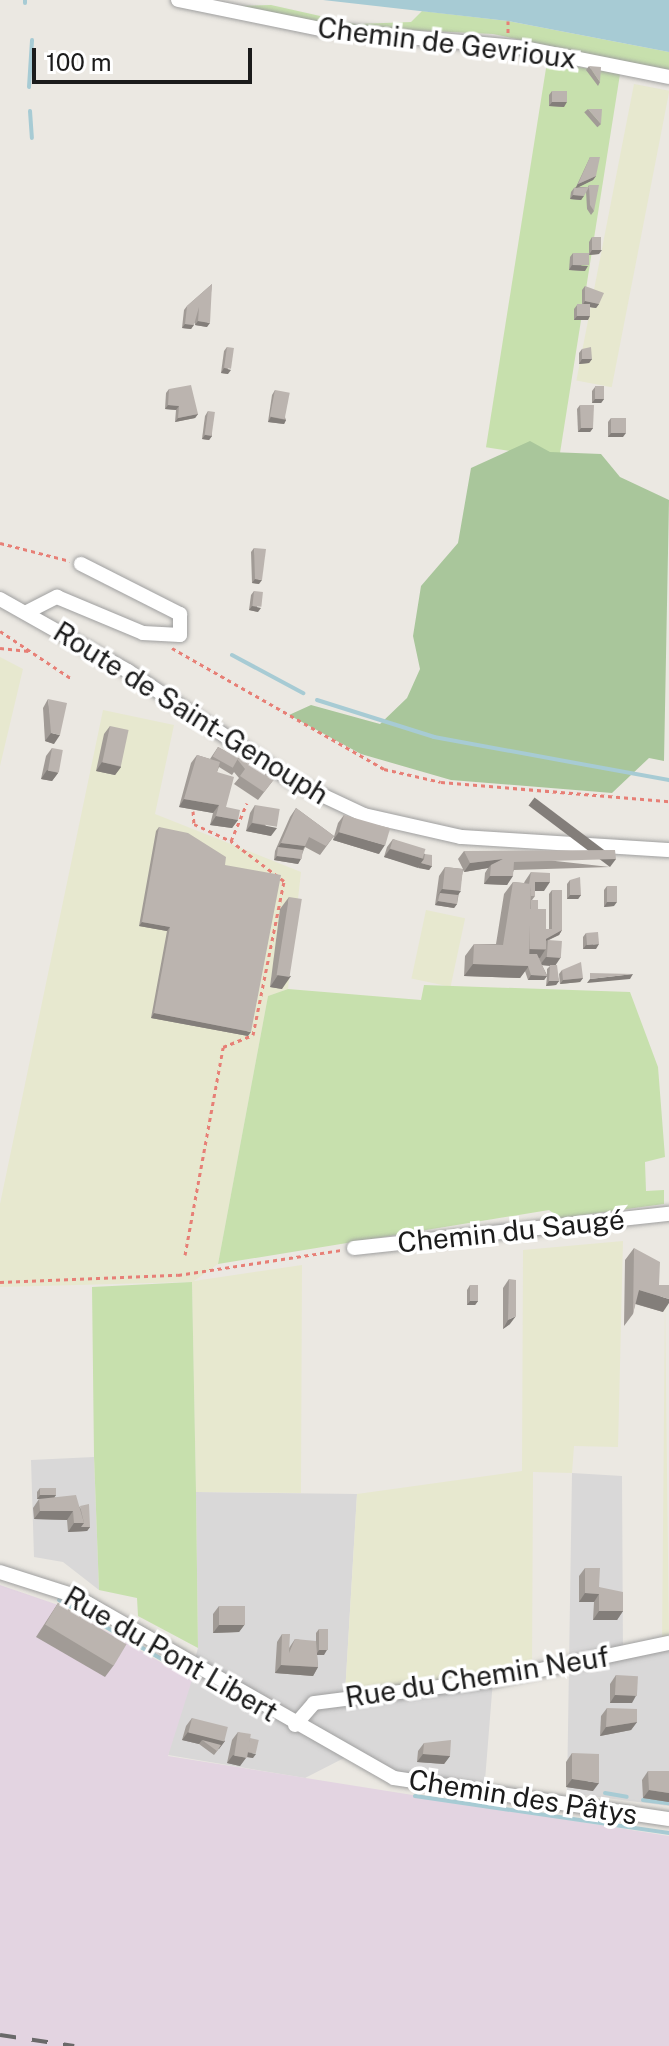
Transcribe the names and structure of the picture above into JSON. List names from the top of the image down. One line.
{"streets":{"street":["Chemin de Gevrioux","Route de Saint-Genouph","Chemin du Saugé","Rue du Pont Libert","Rue du Chemin Neuf","Chemin des Pâtys"]},"crossings":[["Rue du Pont Libert","Rue du Chemin Neuf"],["Rue du Pont Libert","Chemin des Pâtys"],["Rue du Chemin Neuf","Chemin des Pâtys"]],"scale_bar":"100 m"}
